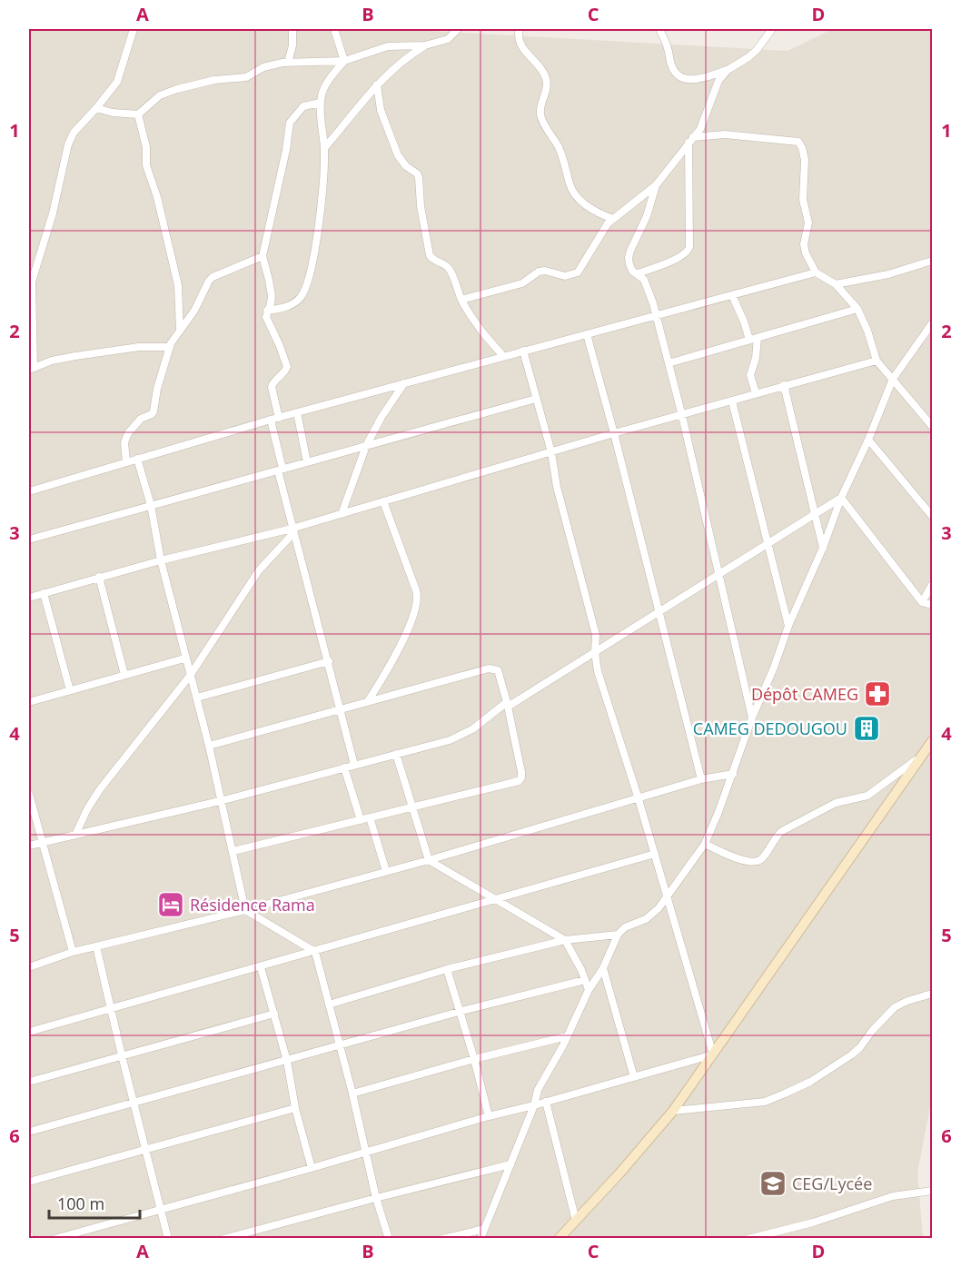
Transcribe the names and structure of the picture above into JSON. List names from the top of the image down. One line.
{"places":{"pharmacy":["Dépôt CAMEG"],"building":["CAMEG DEDOUGOU"],"hotel":["Résidence Rama"],"school or university":["CEG/Lycée"]},"scale_bar":"100 m","grid":{"columns":["A","B","C","D"],"rows":["1","2","3","4","5","6"]}}
